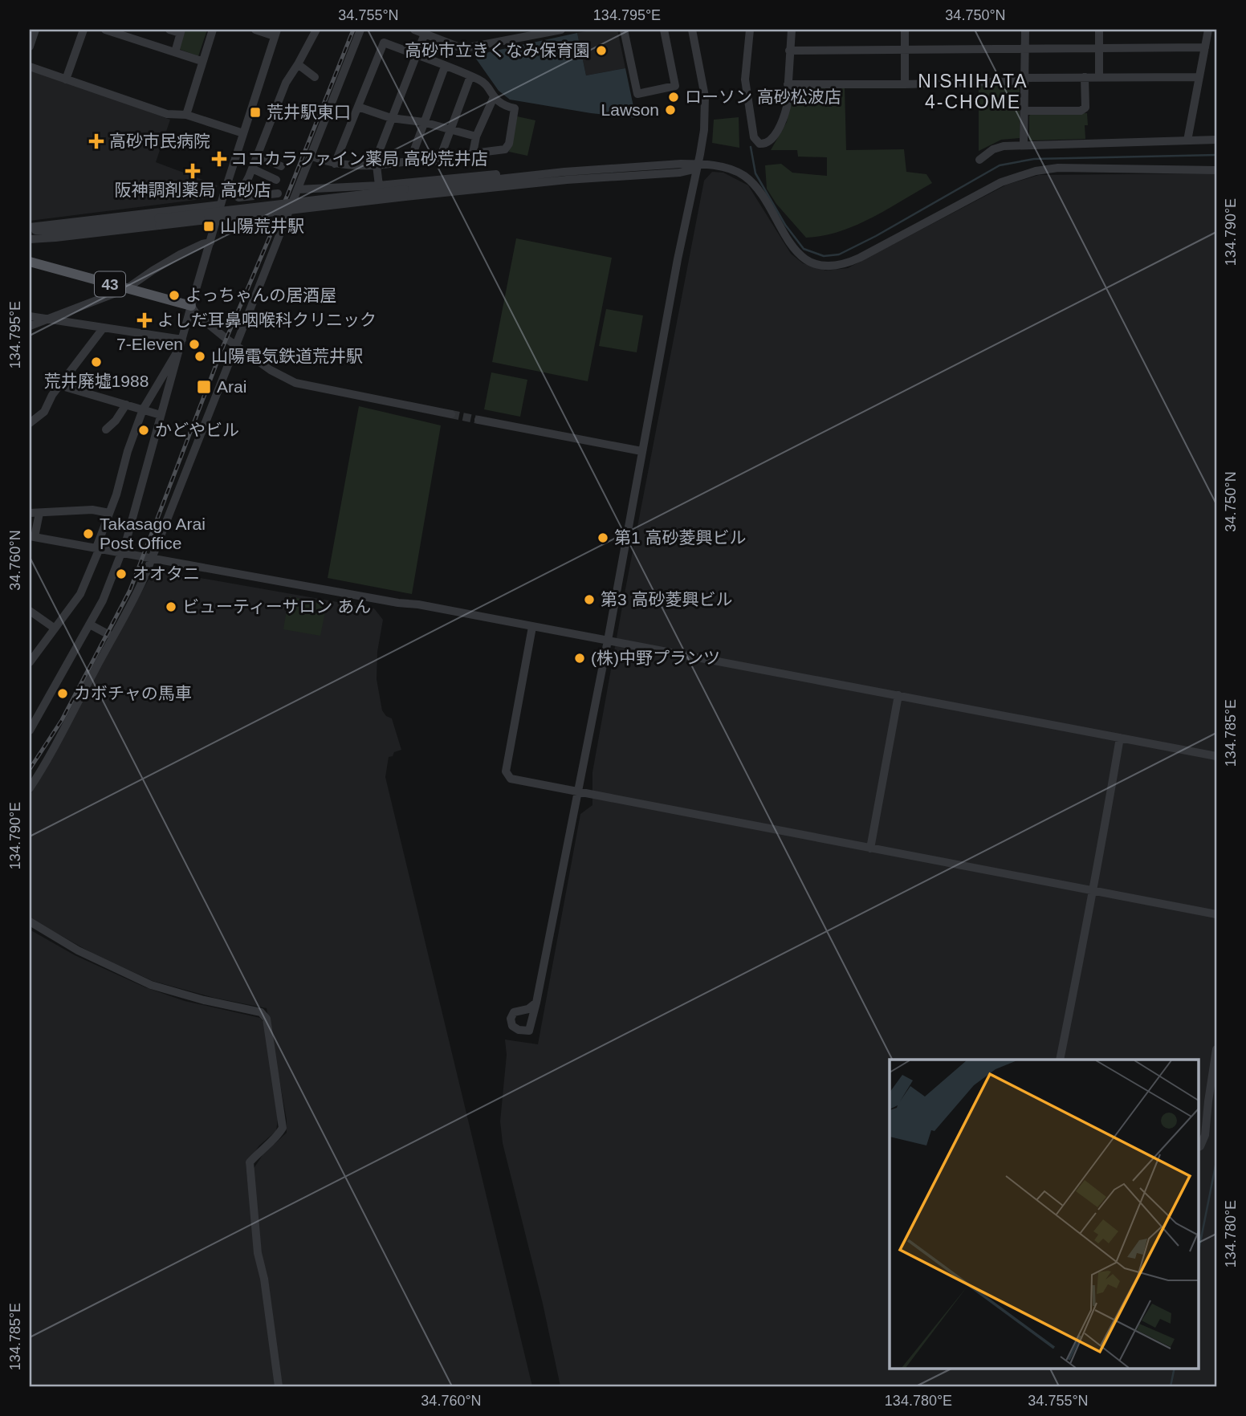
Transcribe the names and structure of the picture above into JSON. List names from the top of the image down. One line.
{"streets":{"main road":["43"]},"districts":["NISHIHATA 4-CHOME"],"places":{"other":["高砂市立きくなみ保育園","ローソン 高砂松波店","Lawson","よっちゃんの居酒屋","7-Eleven","山陽電気鉄道荒井駅","荒井廃墟1988","かどやビル","Takasago Arai Post Office","第1 高砂菱興ビル","オオタニ","第3 高砂菱興ビル","ビューティーサロン あん","(株)中野プランツ","カボチャの馬車"],"transit":["荒井駅東口","山陽荒井駅","Arai"],"health":["高砂市民病院","ココカラファイン薬局 高砂荒井店","阪神調剤薬局 高砂店","よしだ耳鼻咽喉科クリニック"]},"coordinates":["34.755°N","134.795°E","34.750°N","134.790°E","34.760°N","134.785°E","134.780°E"]}
